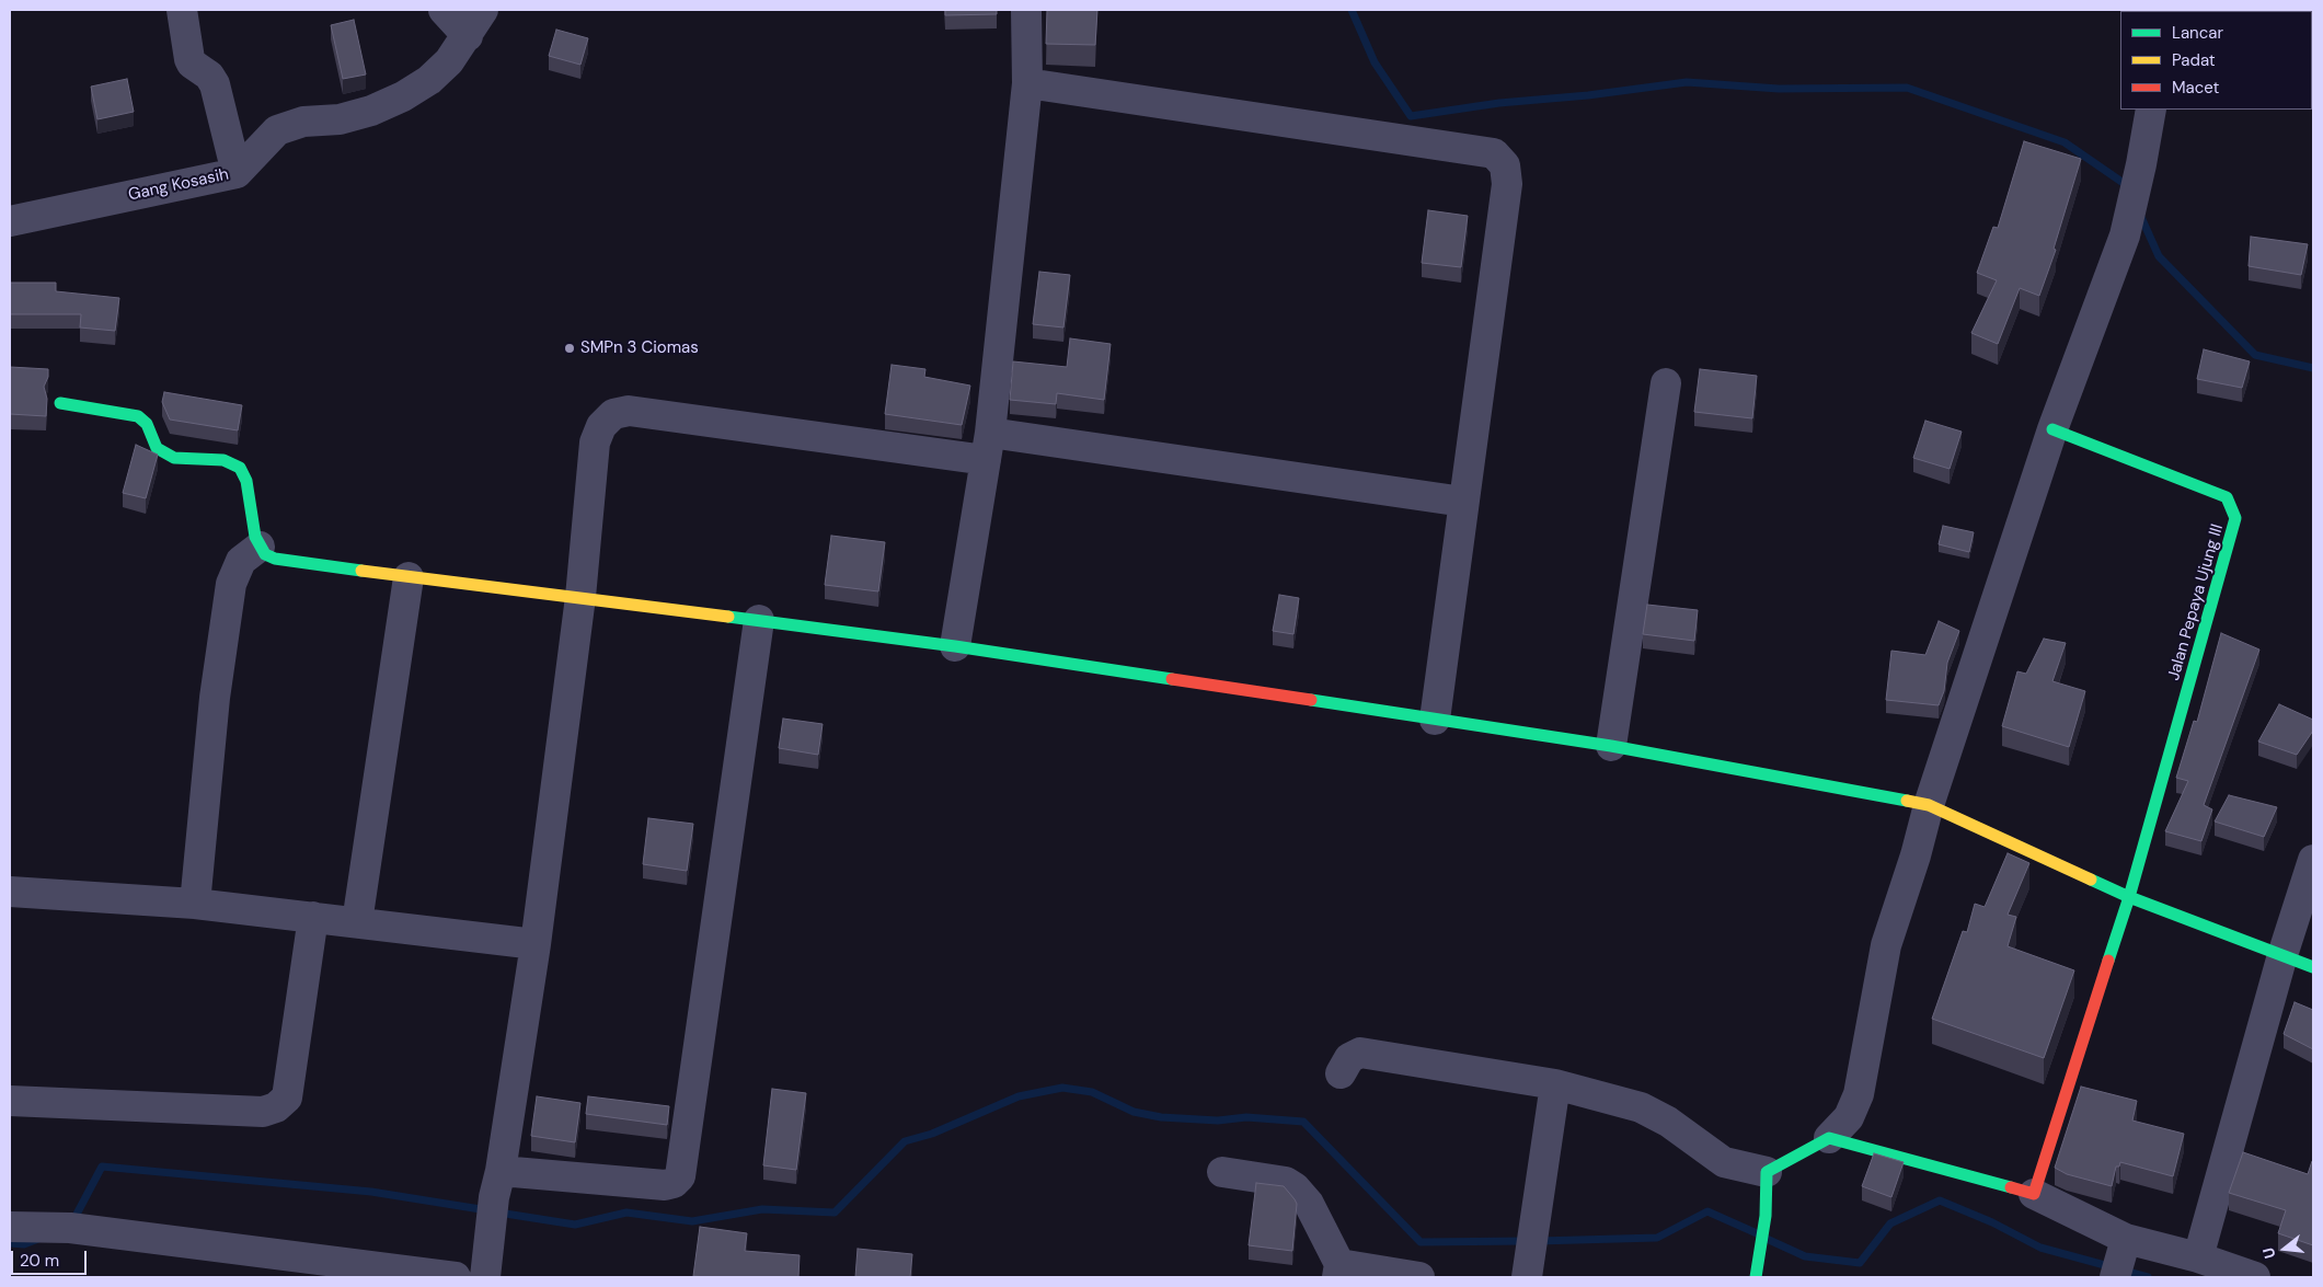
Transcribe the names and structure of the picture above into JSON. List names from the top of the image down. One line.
{"streets":{"street":["Gang Kosasih","Jalan Pepaya Ujung III"]},"places":["SMPn 3 Ciomas"],"legend":["Lancar","Padat","Macet"],"scale_bar":"20 m","north":"left"}
